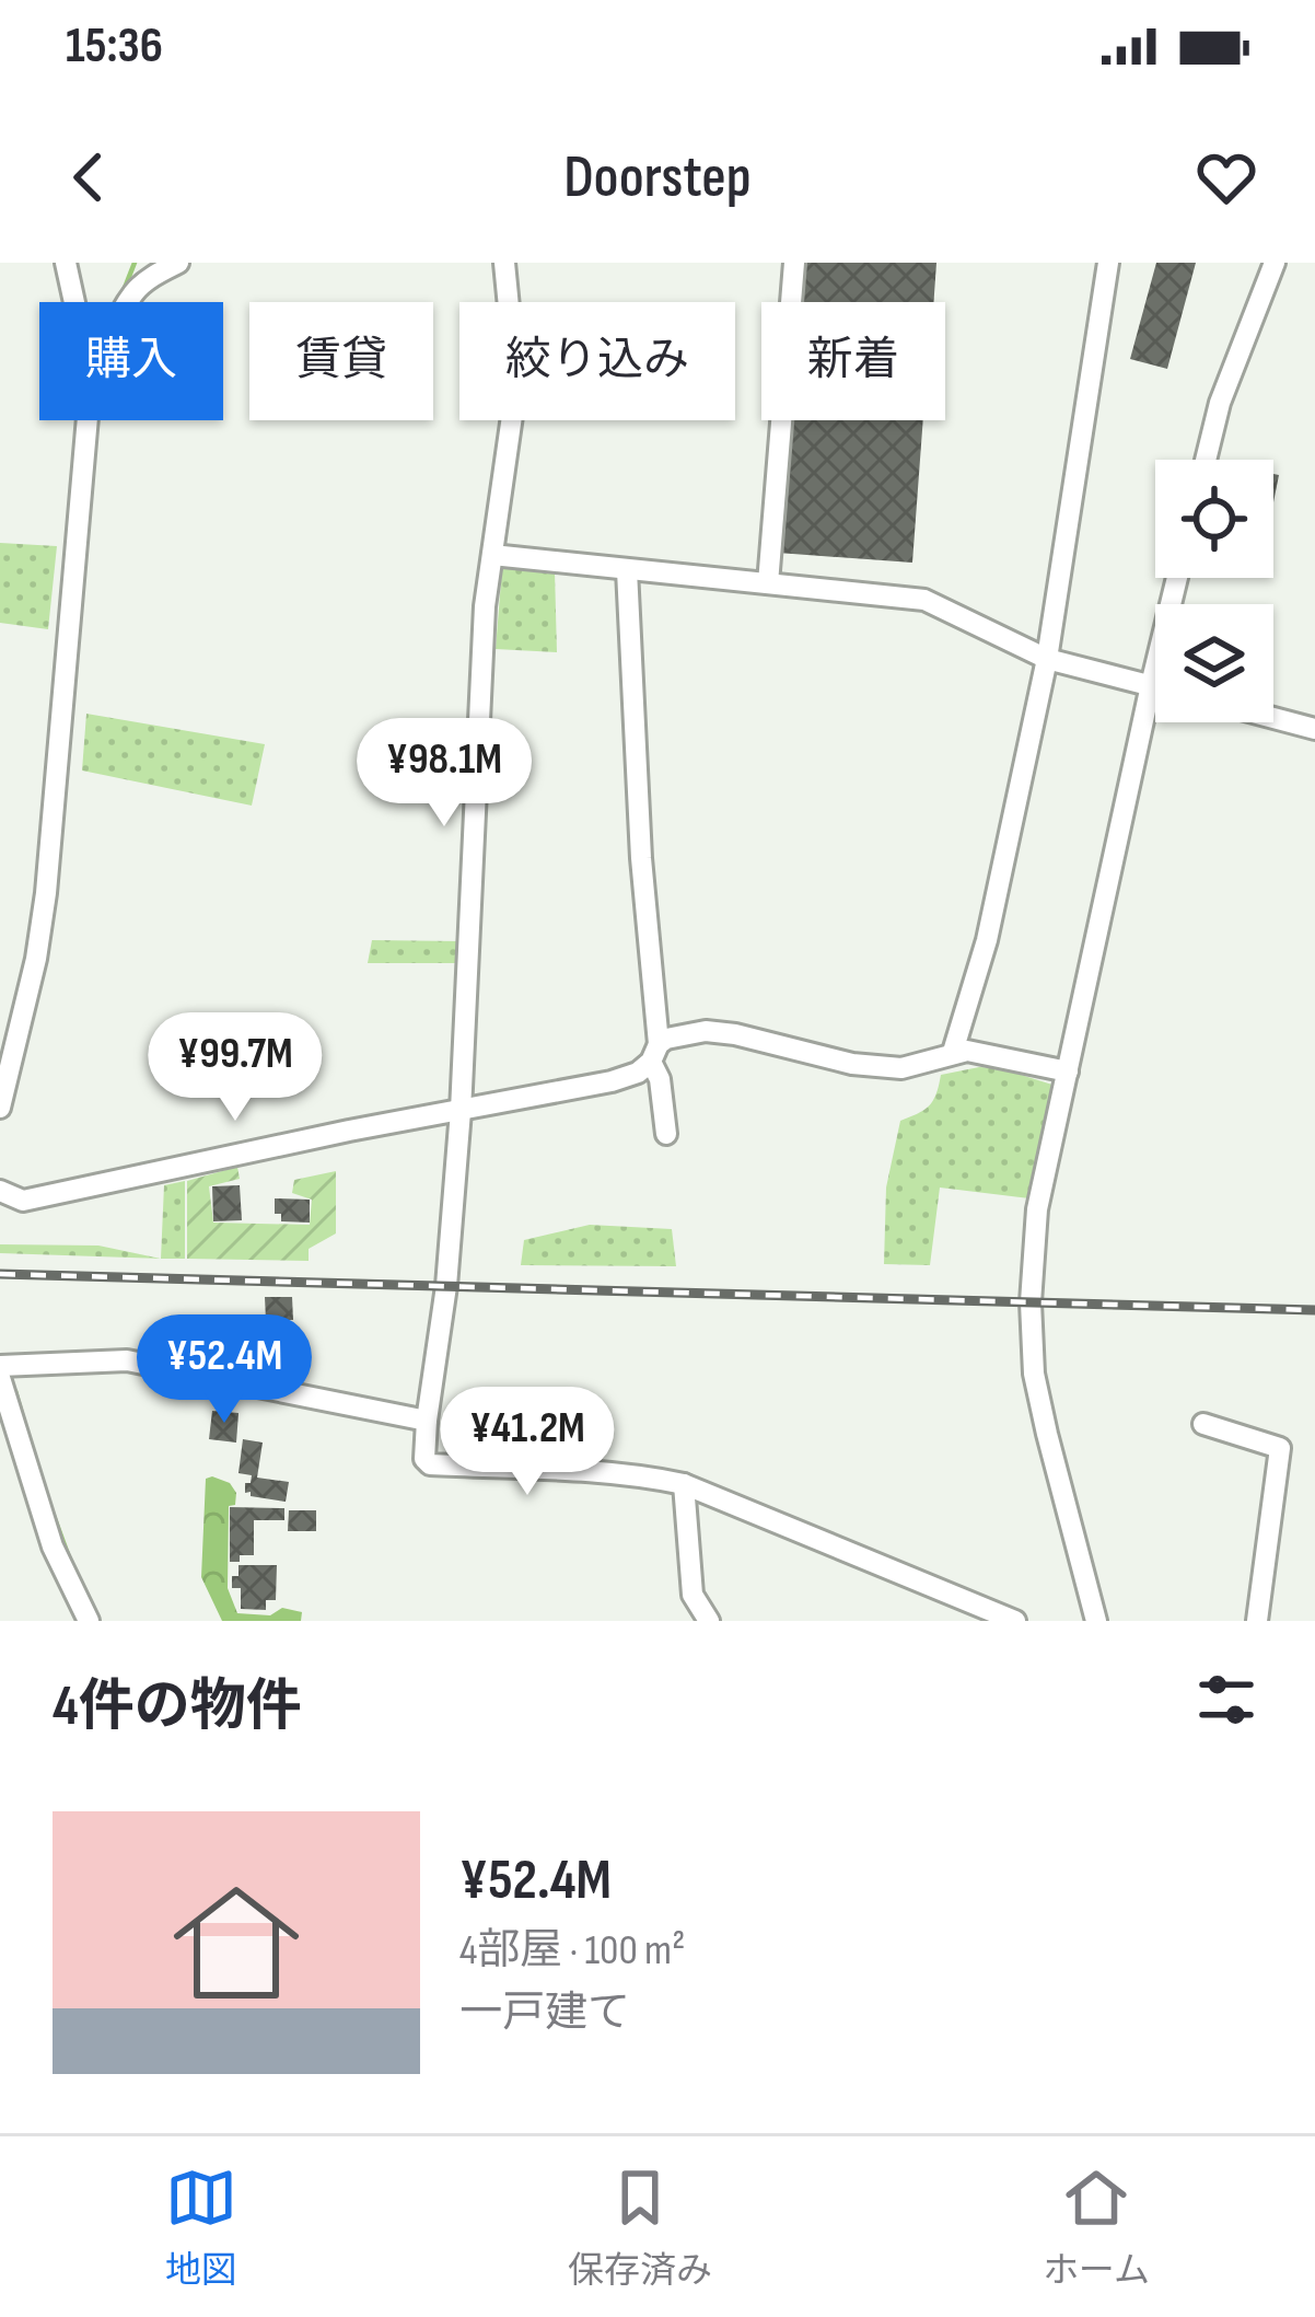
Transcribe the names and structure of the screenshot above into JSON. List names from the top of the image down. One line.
{"page":{"status":"15:36","header":"Doorstep","chip":["購入","賃貸","絞り込み","新着"],"price":["¥98.1M","¥99.7M","¥52.4M","¥41.2M"],"heading":"4件の物件","list":[{"name":"¥52.4M","note":"4部屋 · 100 m² · 一戸建て"}],"tabs":["地図","保存済み","ホーム"]}}
